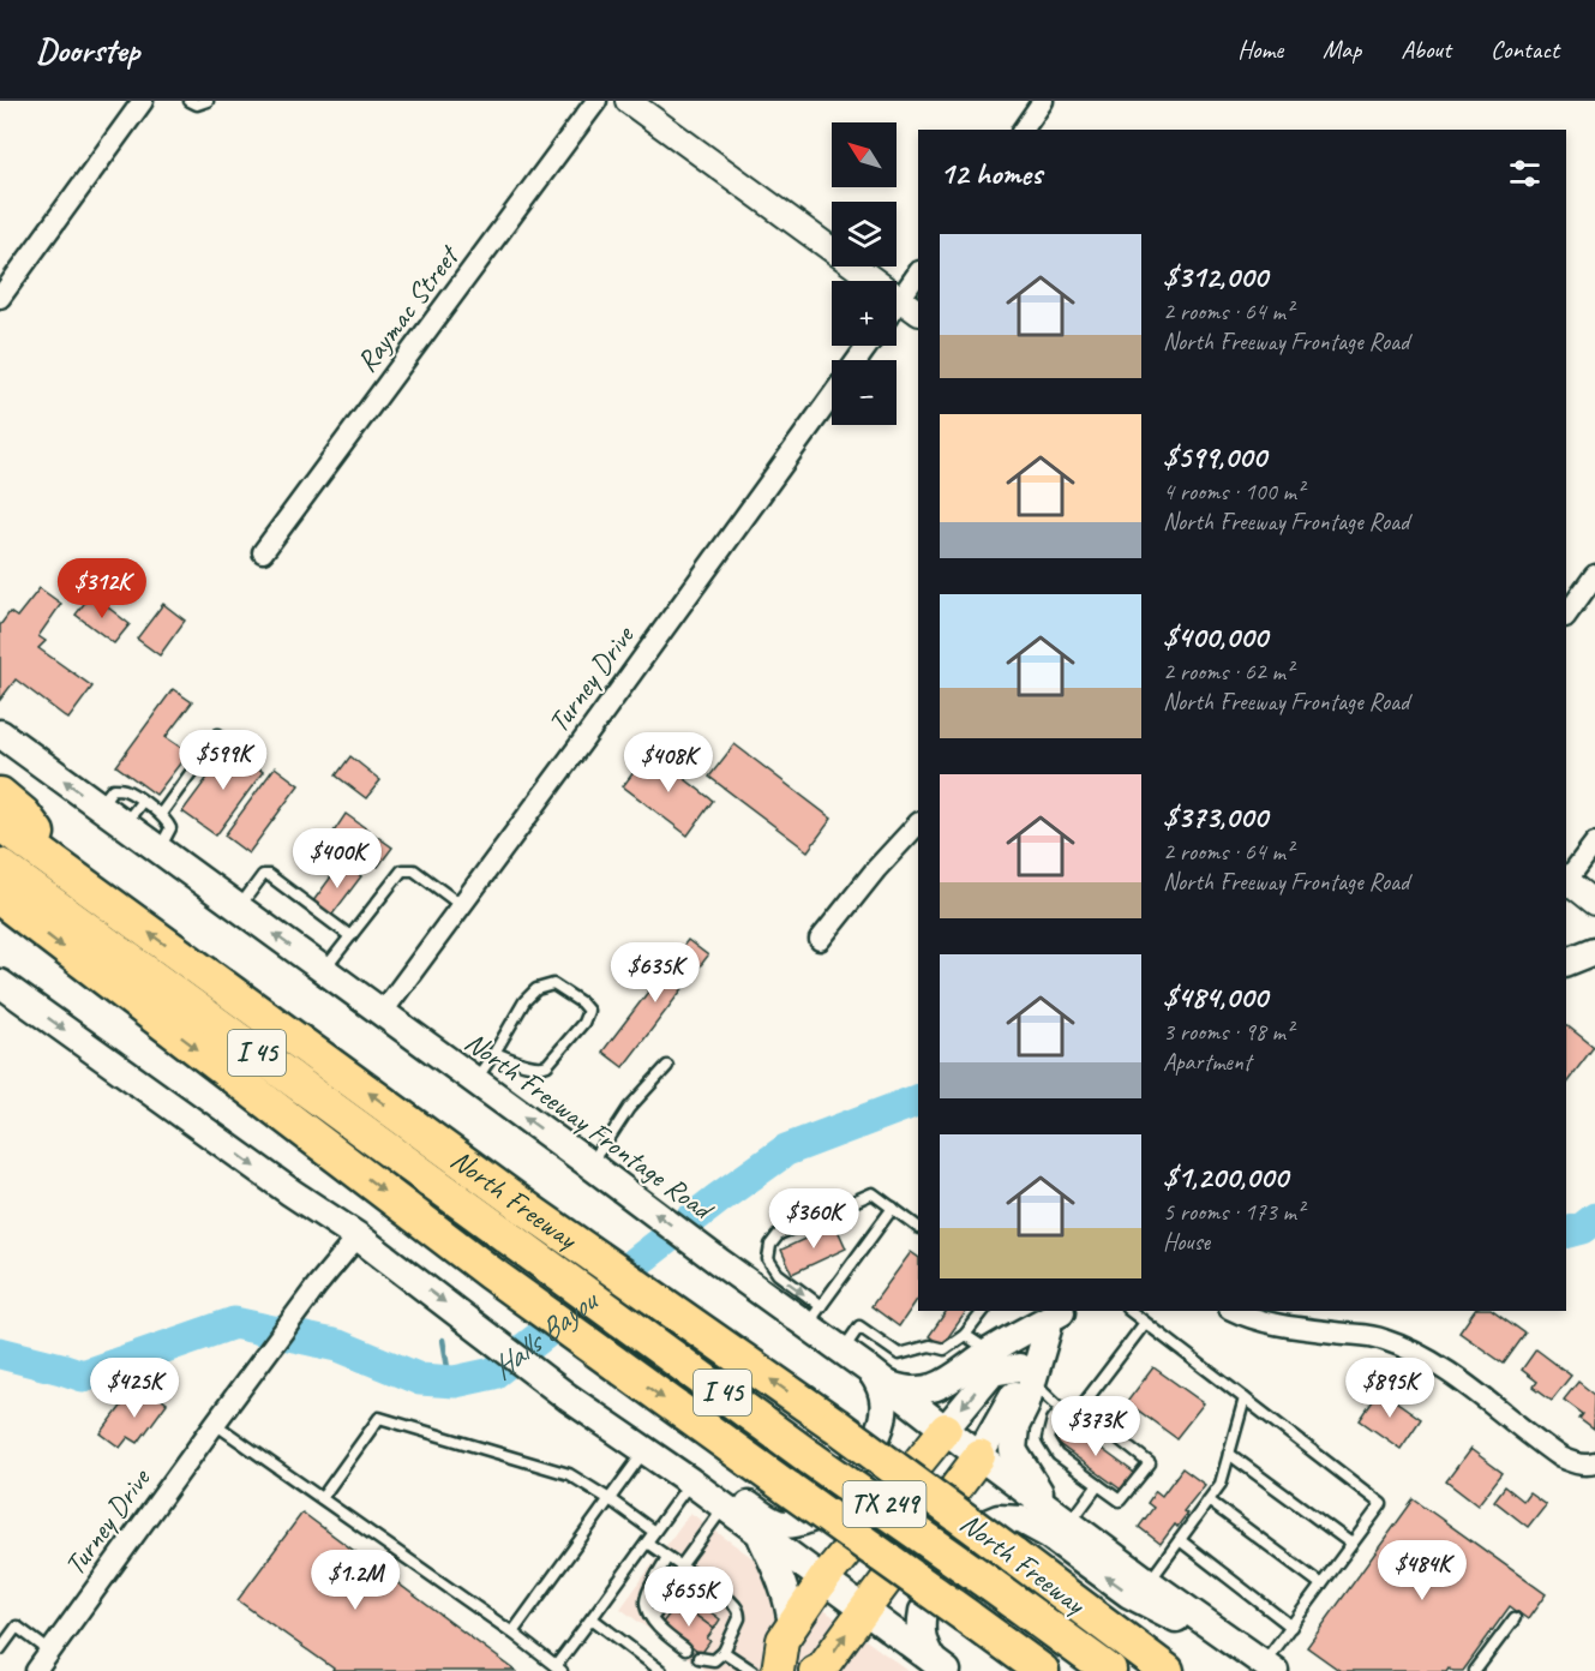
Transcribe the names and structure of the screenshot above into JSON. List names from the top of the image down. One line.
{"streets":{"highway":["I 45","North Freeway"],"main road":["North Freeway Frontage Road","TX 249"],"street":["Raymac Street","Turney Drive"]},"crossings":[["Turney Drive","North Freeway Frontage Road"],["North Freeway Frontage Road","TX 249"]],"water":["Halls Bayou"],"north":"top left","page":{"header":"Doorstep","nav":["Home","Map","About","Contact"],"map_buttons":["+","−"],"heading":"12 homes","list":[{"name":"$312,000","note":"2 rooms · 64 m² · North Freeway Frontage Road"},{"name":"$599,000","note":"4 rooms · 100 m² · North Freeway Frontage Road"},{"name":"$400,000","note":"2 rooms · 62 m² · North Freeway Frontage Road"},{"name":"$373,000","note":"2 rooms · 64 m² · North Freeway Frontage Road"},{"name":"$484,000","note":"3 rooms · 98 m² · Apartment"},{"name":"$1,200,000","note":"5 rooms · 173 m² · House"}],"price":["$312K","$599K","$408K","$400K","$635K","$360K","$425K","$895K","$373K","$484K","$1.2M","$655K"]}}
